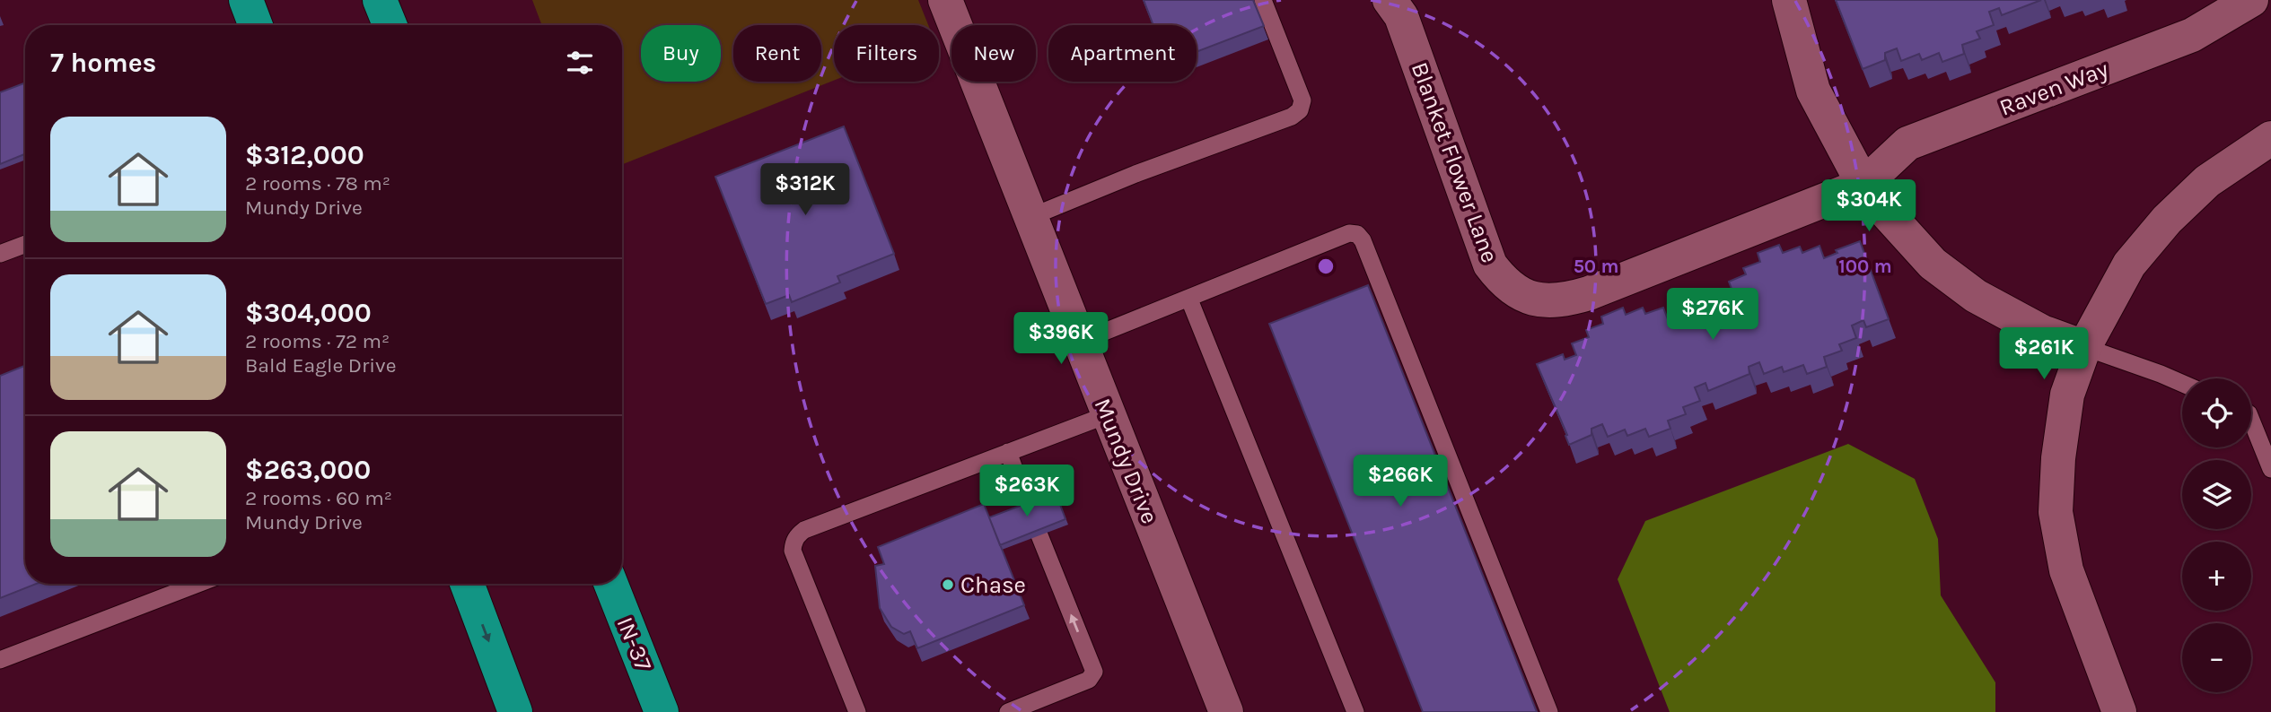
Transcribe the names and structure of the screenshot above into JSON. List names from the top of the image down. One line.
{"streets":{"highway":["IN-37"],"street":["Raven Way","Blanket Flower Lane","Mundy Drive"]},"crossings":[["Raven Way","Blanket Flower Lane"]],"places":["Chase"],"page":{"chip":["Buy","Rent","Filters","New","Apartment"],"heading":"7 homes","list":[{"name":"$312,000","note":"2 rooms · 78 m² · Mundy Drive"},{"name":"$304,000","note":"2 rooms · 72 m² · Bald Eagle Drive"},{"name":"$263,000","note":"2 rooms · 60 m² · Mundy Drive"}],"price":["$312K","$304K","$276K","$396K","$261K","$266K","$263K"],"map_buttons":["+","−"]},"rings":["50 m","100 m"]}
